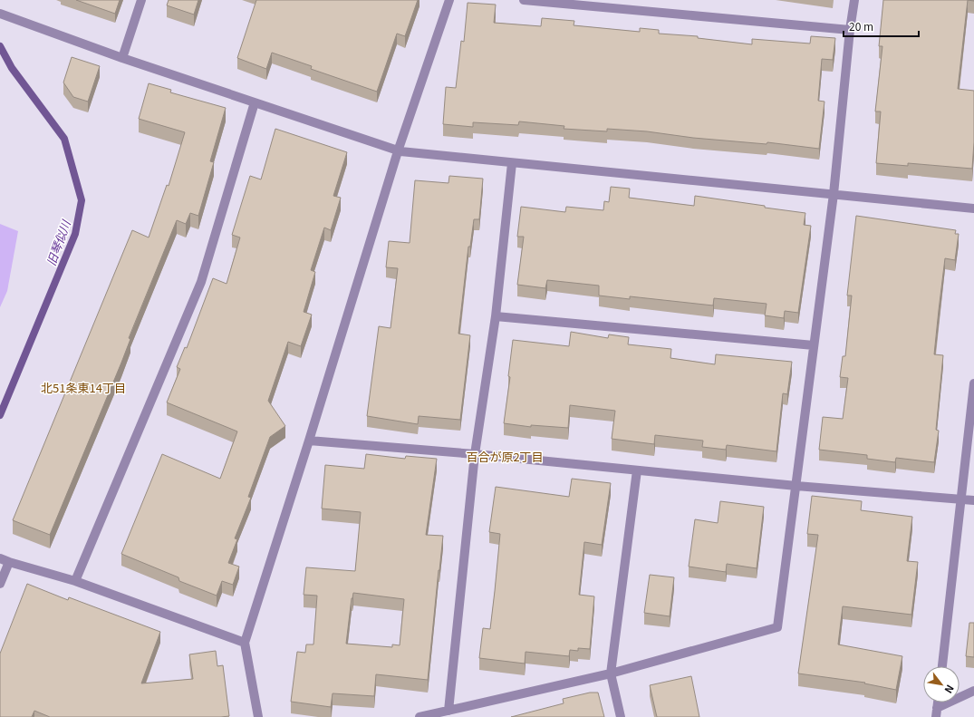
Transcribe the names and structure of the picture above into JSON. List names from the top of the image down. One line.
{"districts":["北51条東14丁目","百合が原2丁目"],"water":["旧琴似川"],"scale_bar":"20 m","north":"bottom right"}
